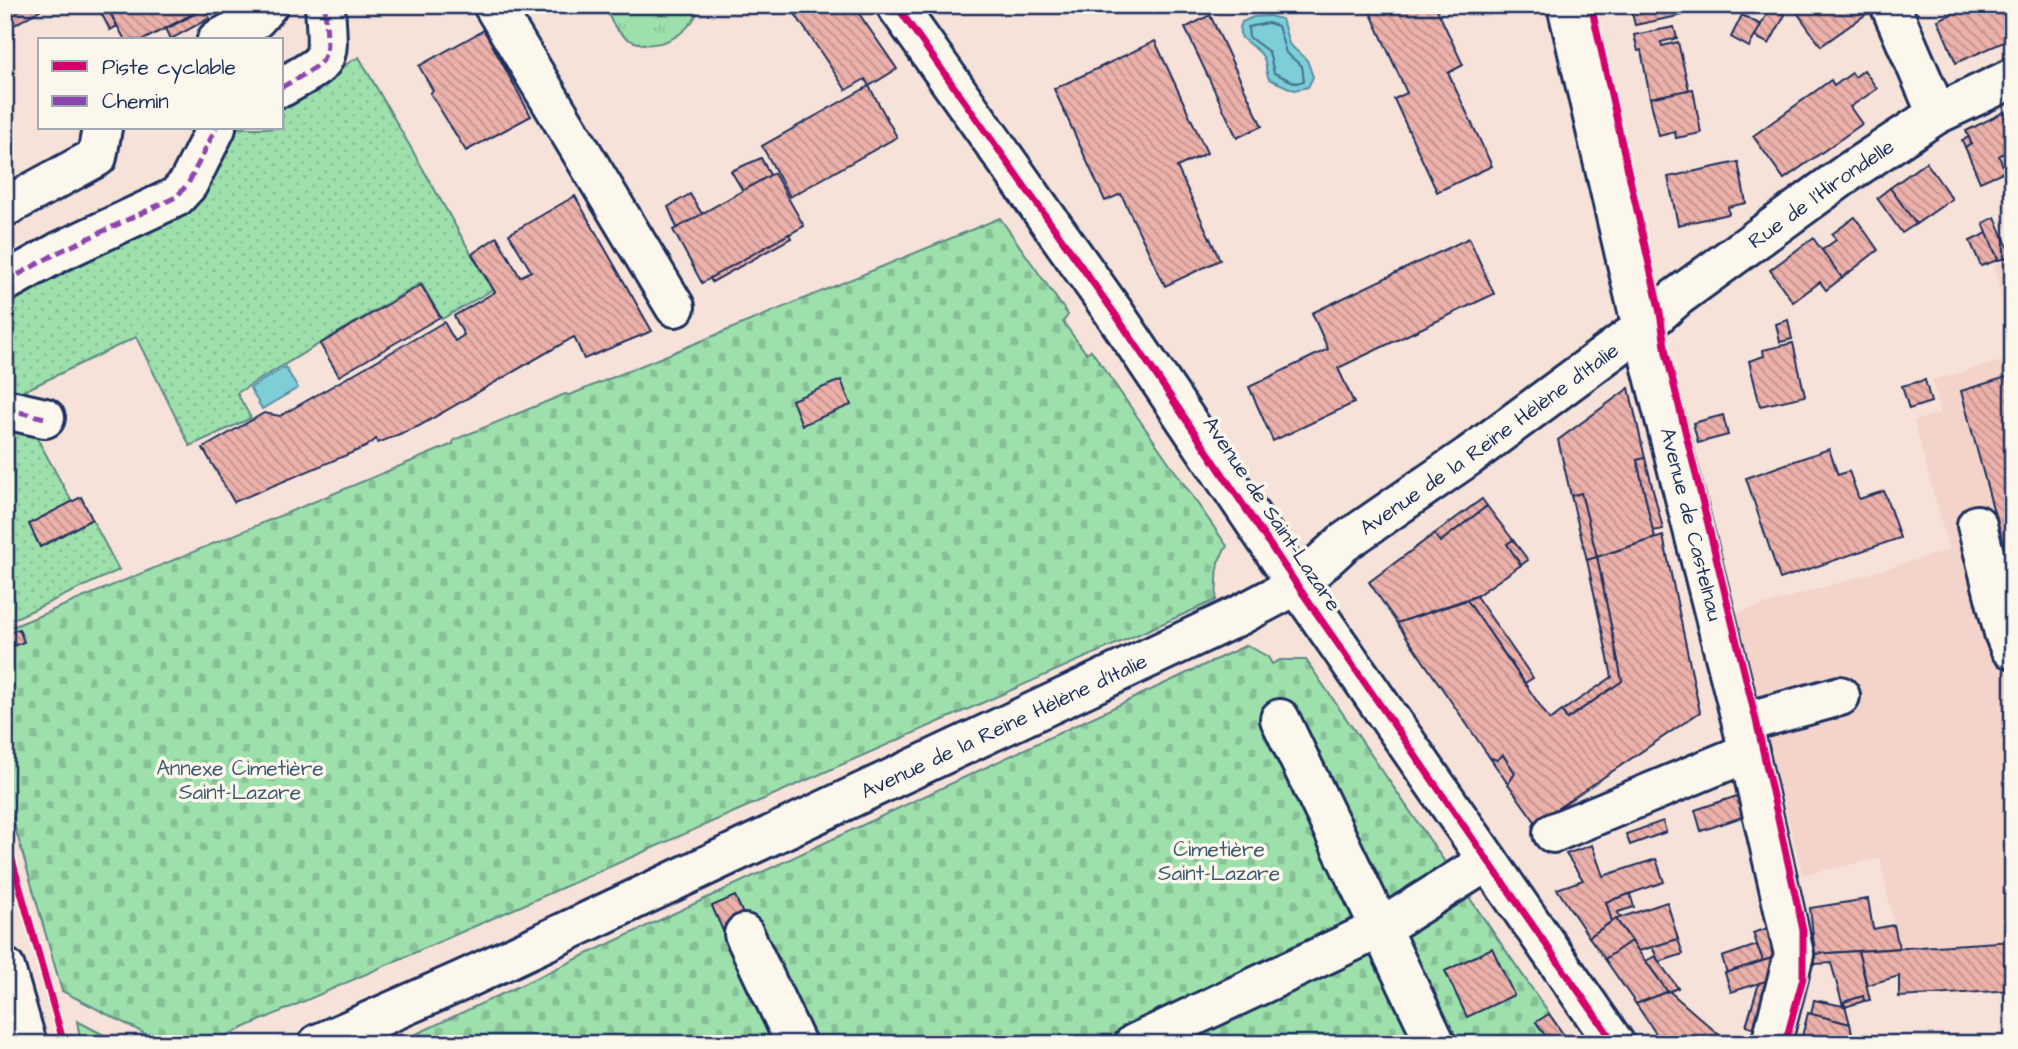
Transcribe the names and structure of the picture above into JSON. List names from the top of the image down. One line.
{"streets":{"street":["Rue de l'Hirondelle","Avenue de la Reine Hélène d'Italie","Avenue de Saint-Lazare","Avenue de Castelnau"]},"crossings":[["Rue de l'Hirondelle","Avenue de la Reine Hélène d'Italie"],["Rue de l'Hirondelle","Avenue de Castelnau"],["Avenue de la Reine Hélène d'Italie","Avenue de Saint-Lazare"],["Avenue de la Reine Hélène d'Italie","Avenue de Castelnau"]],"parks":["Annexe Cimetière Saint-Lazare","Cimetière Saint-Lazare"],"legend":["Piste cyclable","Chemin"]}
